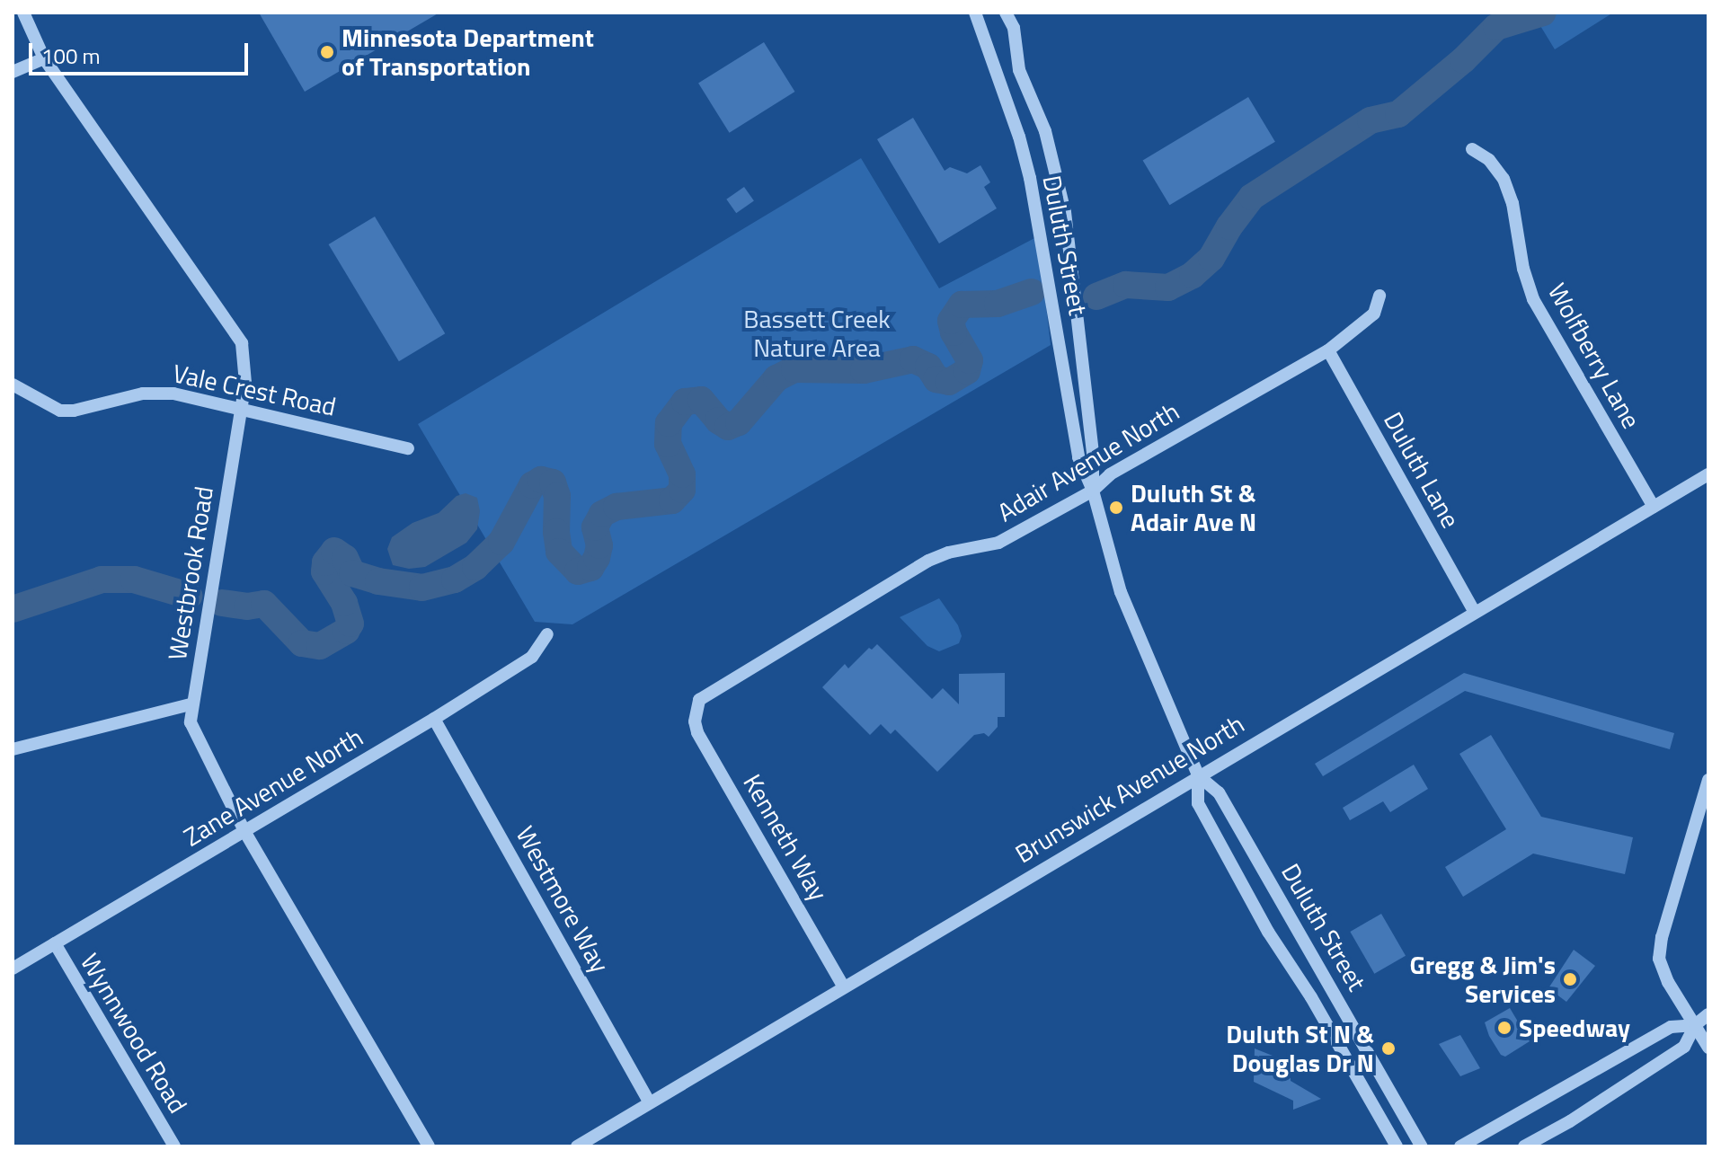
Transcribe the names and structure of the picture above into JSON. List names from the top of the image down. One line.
{"streets":{"street":["Duluth Street","Wolfberry Lane","Vale Crest Road","Adair Avenue North","Duluth Lane","Westbrook Road","Zane Avenue North","Brunswick Avenue North","Kenneth Way","Westmore Way","Wynnwood Road"]},"crossings":[["Duluth Street","Adair Avenue North"],["Duluth Street","Brunswick Avenue North"],["Wolfberry Lane","Brunswick Avenue North"],["Vale Crest Road","Westbrook Road"],["Adair Avenue North","Duluth Lane"],["Adair Avenue North","Kenneth Way"],["Duluth Lane","Brunswick Avenue North"],["Westbrook Road","Zane Avenue North"],["Zane Avenue North","Westmore Way"],["Zane Avenue North","Wynnwood Road"],["Brunswick Avenue North","Kenneth Way"],["Brunswick Avenue North","Westmore Way"]],"parks":["Bassett Creek Nature Area"],"places":["Minnesota Department of Transportation","Duluth St & Adair Ave N","Gregg & Jim's Services","Speedway","Duluth St N & Douglas Dr N"],"scale_bar":"100 m"}
